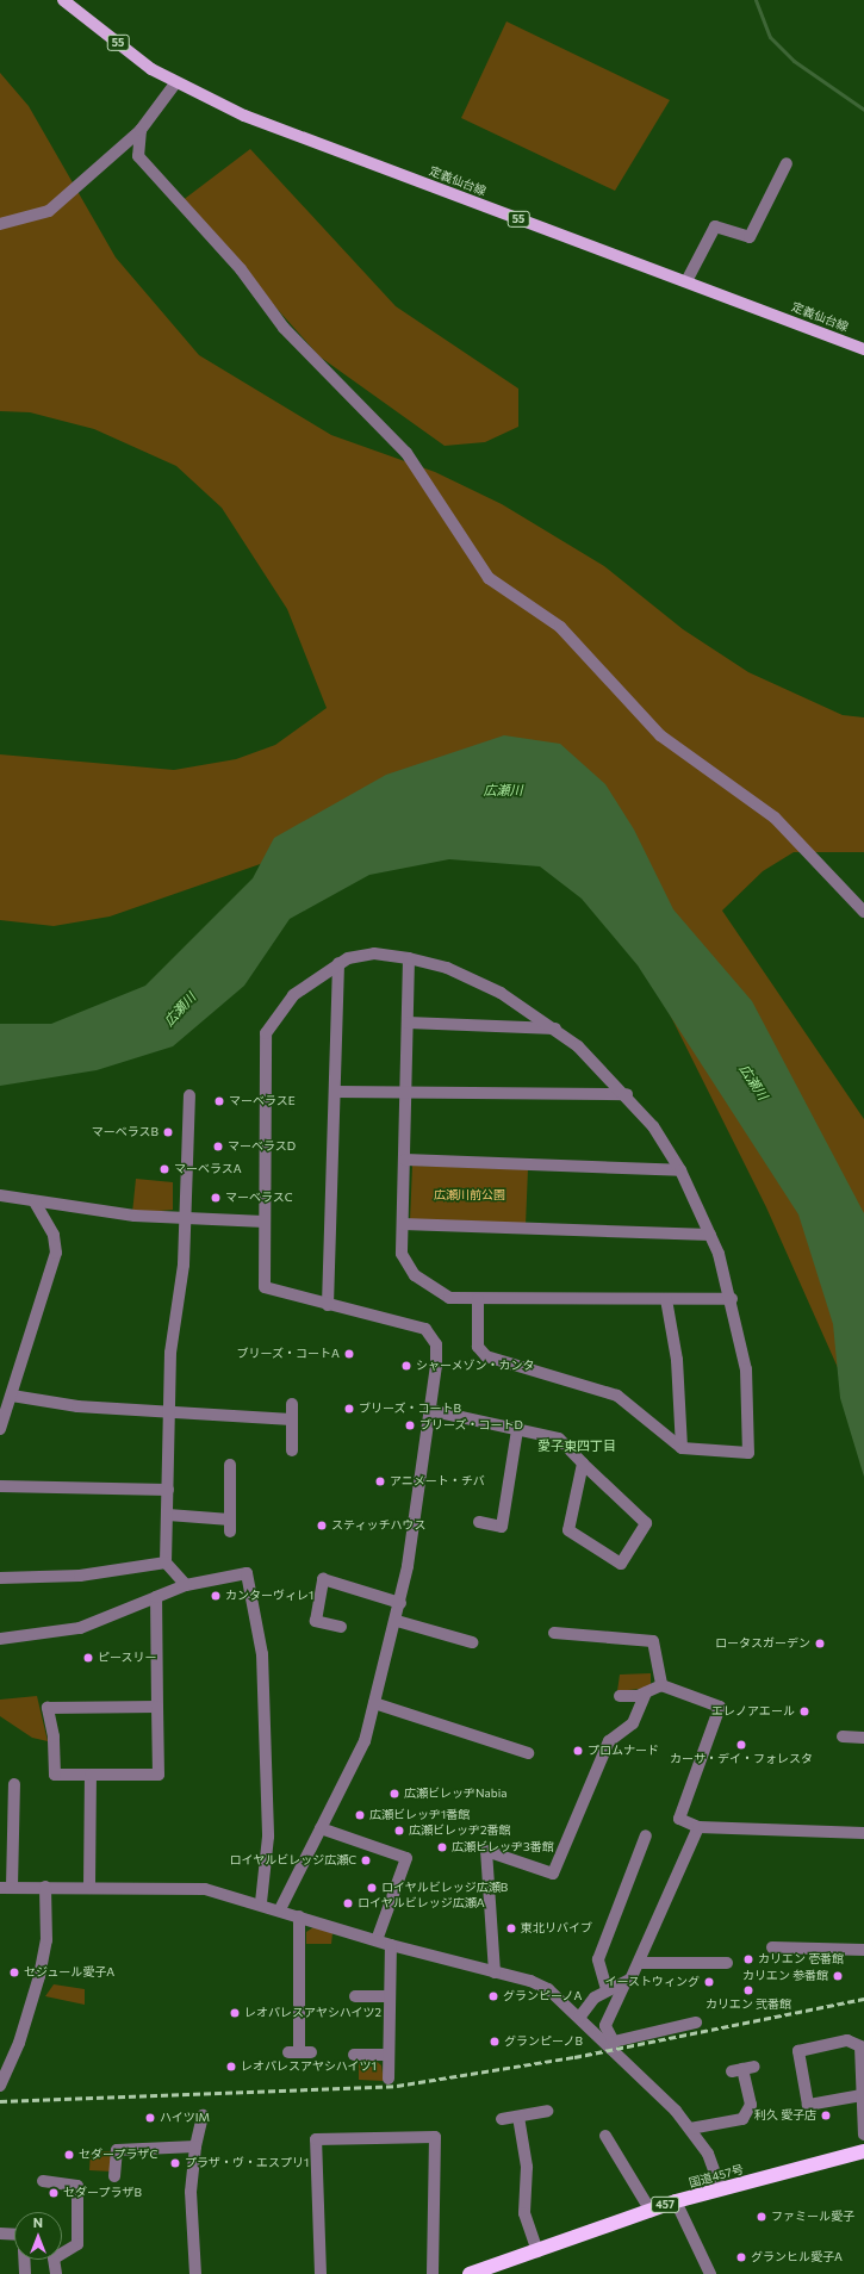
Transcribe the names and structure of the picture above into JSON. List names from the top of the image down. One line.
{"streets":{"highway":["国道457号","457"],"main road":["55","定義仙台線"]},"districts":["愛子東四丁目"],"water":["広瀬川"],"parks":["広瀬川前公園"],"places":["マーベラスE","マーベラスB","マーベラスD","マーベラスA","マーベラスC","ブリーズ・コートA","シャーメゾン・カンタ","ブリーズ・コートB","ブリーズ・コートD","アニメート・チバ","スティッチハウス","カンターヴィレ1","ロータスガーデン","ピースリー","エレノアエール","カーサ・デイ・フォレスタ","プロムナード","広瀬ビレッヂNabia","広瀬ビレッヂ1番館","広瀬ビレッヂ2番館","広瀬ビレッヂ3番館","ロイヤルビレッジ広瀬C","ロイヤルビレッジ広瀬B","ロイヤルビレッジ広瀬A","東北リバイブ","カリエン 壱番館","セジュール愛子A","カリエン 参番館","イーストウィング","カリエン 弐番館","グランピーノA","レオパレスアヤシハイツ2","グランピーノB","レオパレスアヤシハイツ1","利久 愛子店","ハイツIM","セダープラザC","プラザ・ヴ・エスプリ1","セダープラザB","ファミール愛子","グランヒル愛子A"],"north":"top"}
